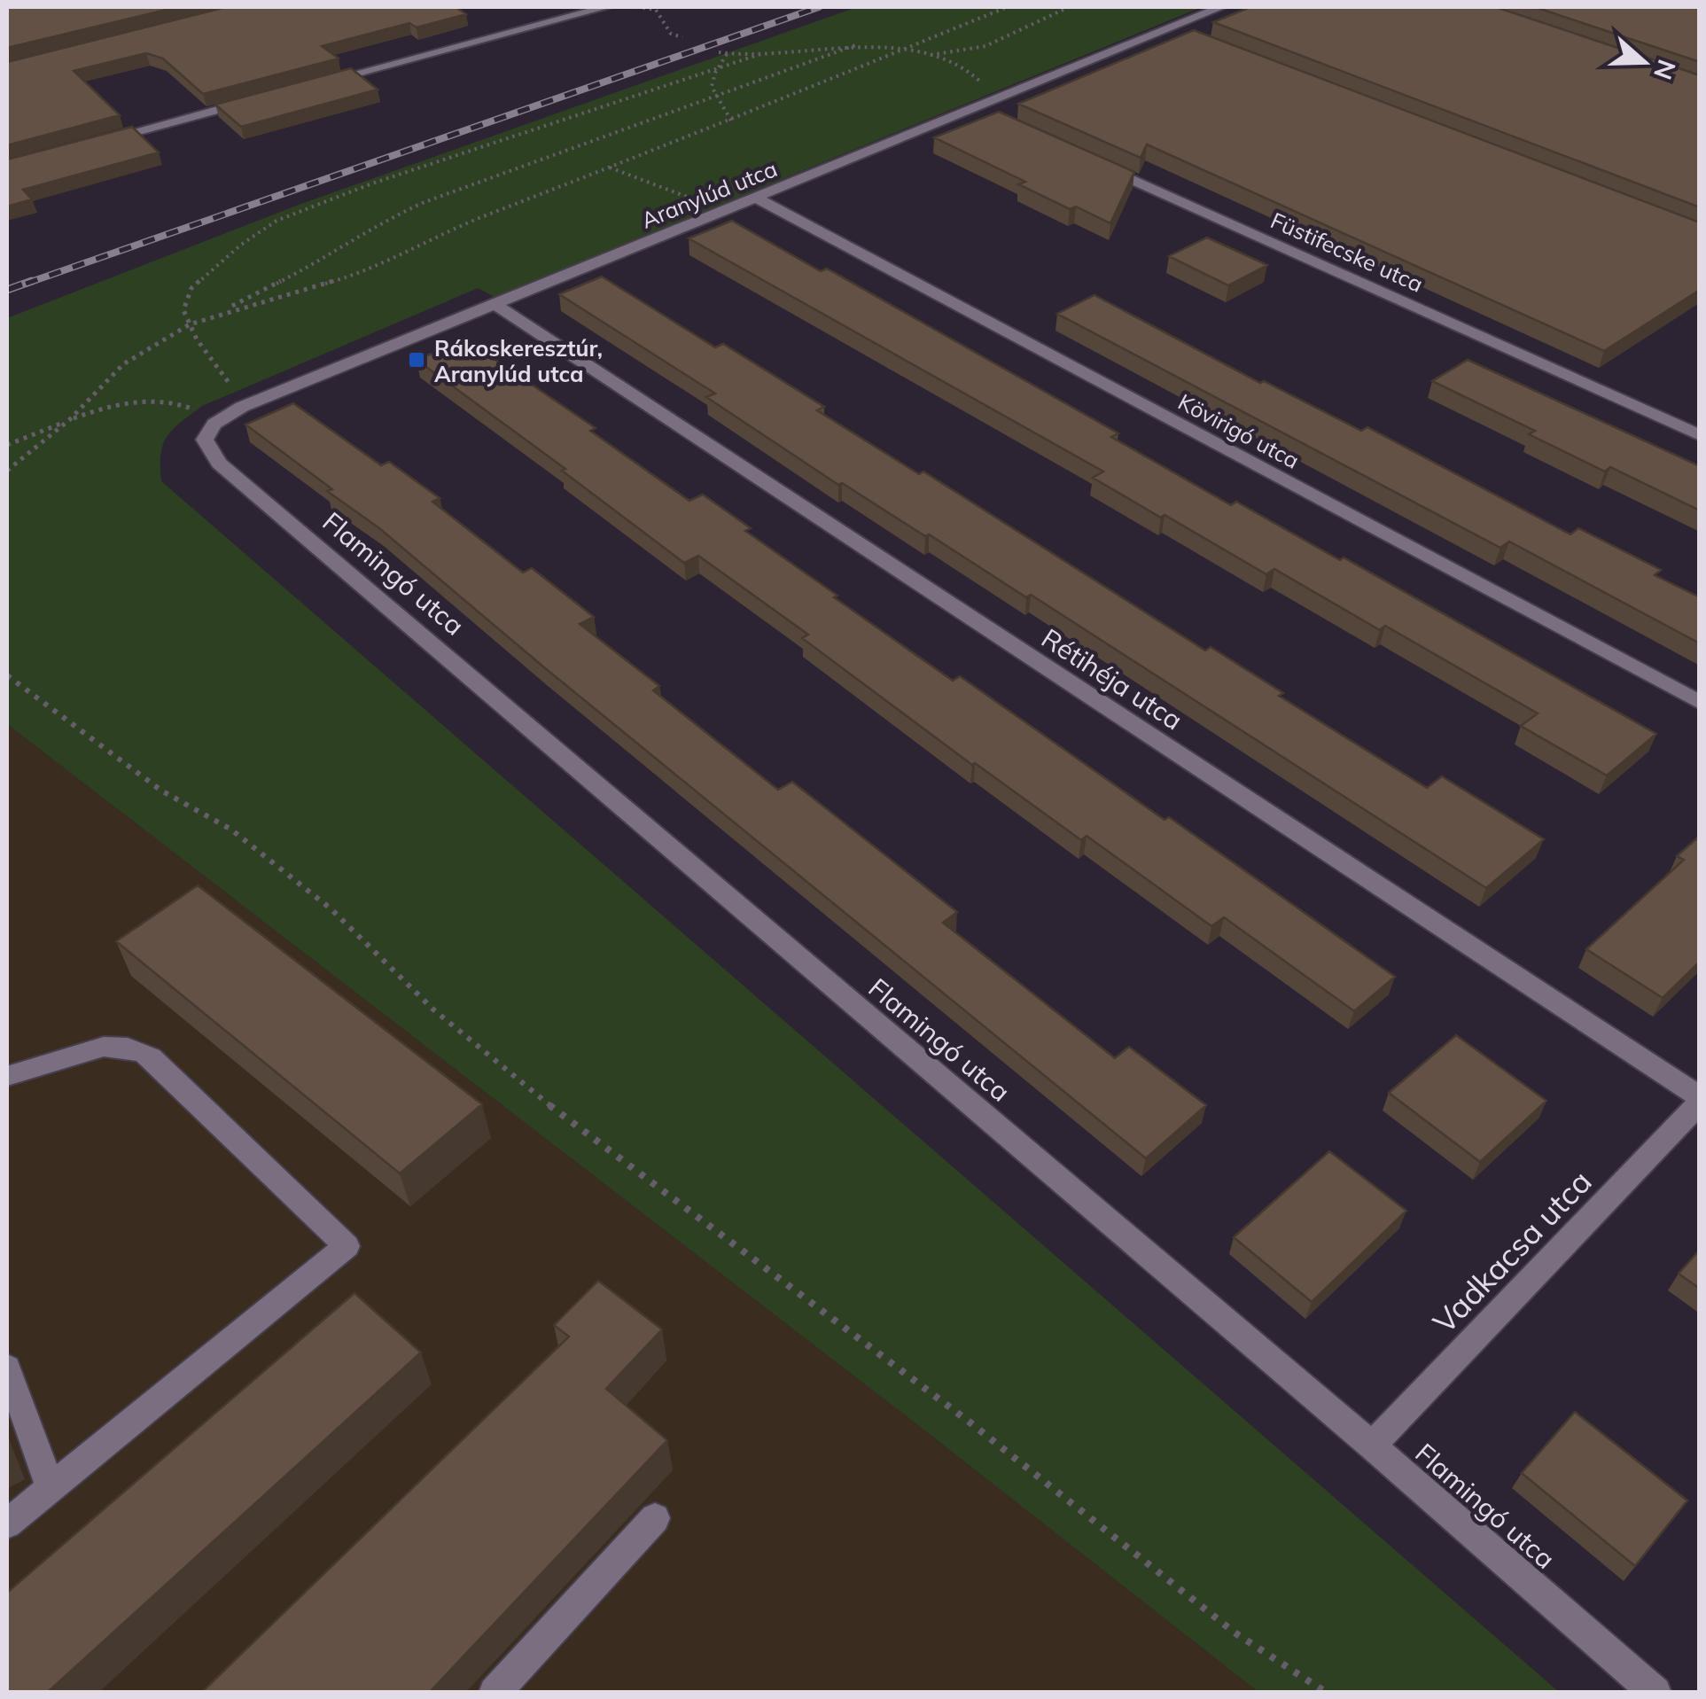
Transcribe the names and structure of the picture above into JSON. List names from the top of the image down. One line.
{"streets":{"street":["Aranylúd utca","Füstifecske utca","Kövirigó utca","Flamingó utca","Rétihéja utca","Vadkacsa utca"]},"crossings":[["Aranylúd utca","Kövirigó utca"],["Aranylúd utca","Flamingó utca"],["Aranylúd utca","Rétihéja utca"],["Flamingó utca","Vadkacsa utca"],["Rétihéja utca","Vadkacsa utca"]],"places":{"transit":["Rákoskeresztúr, Aranylúd utca"]},"north":"right"}
